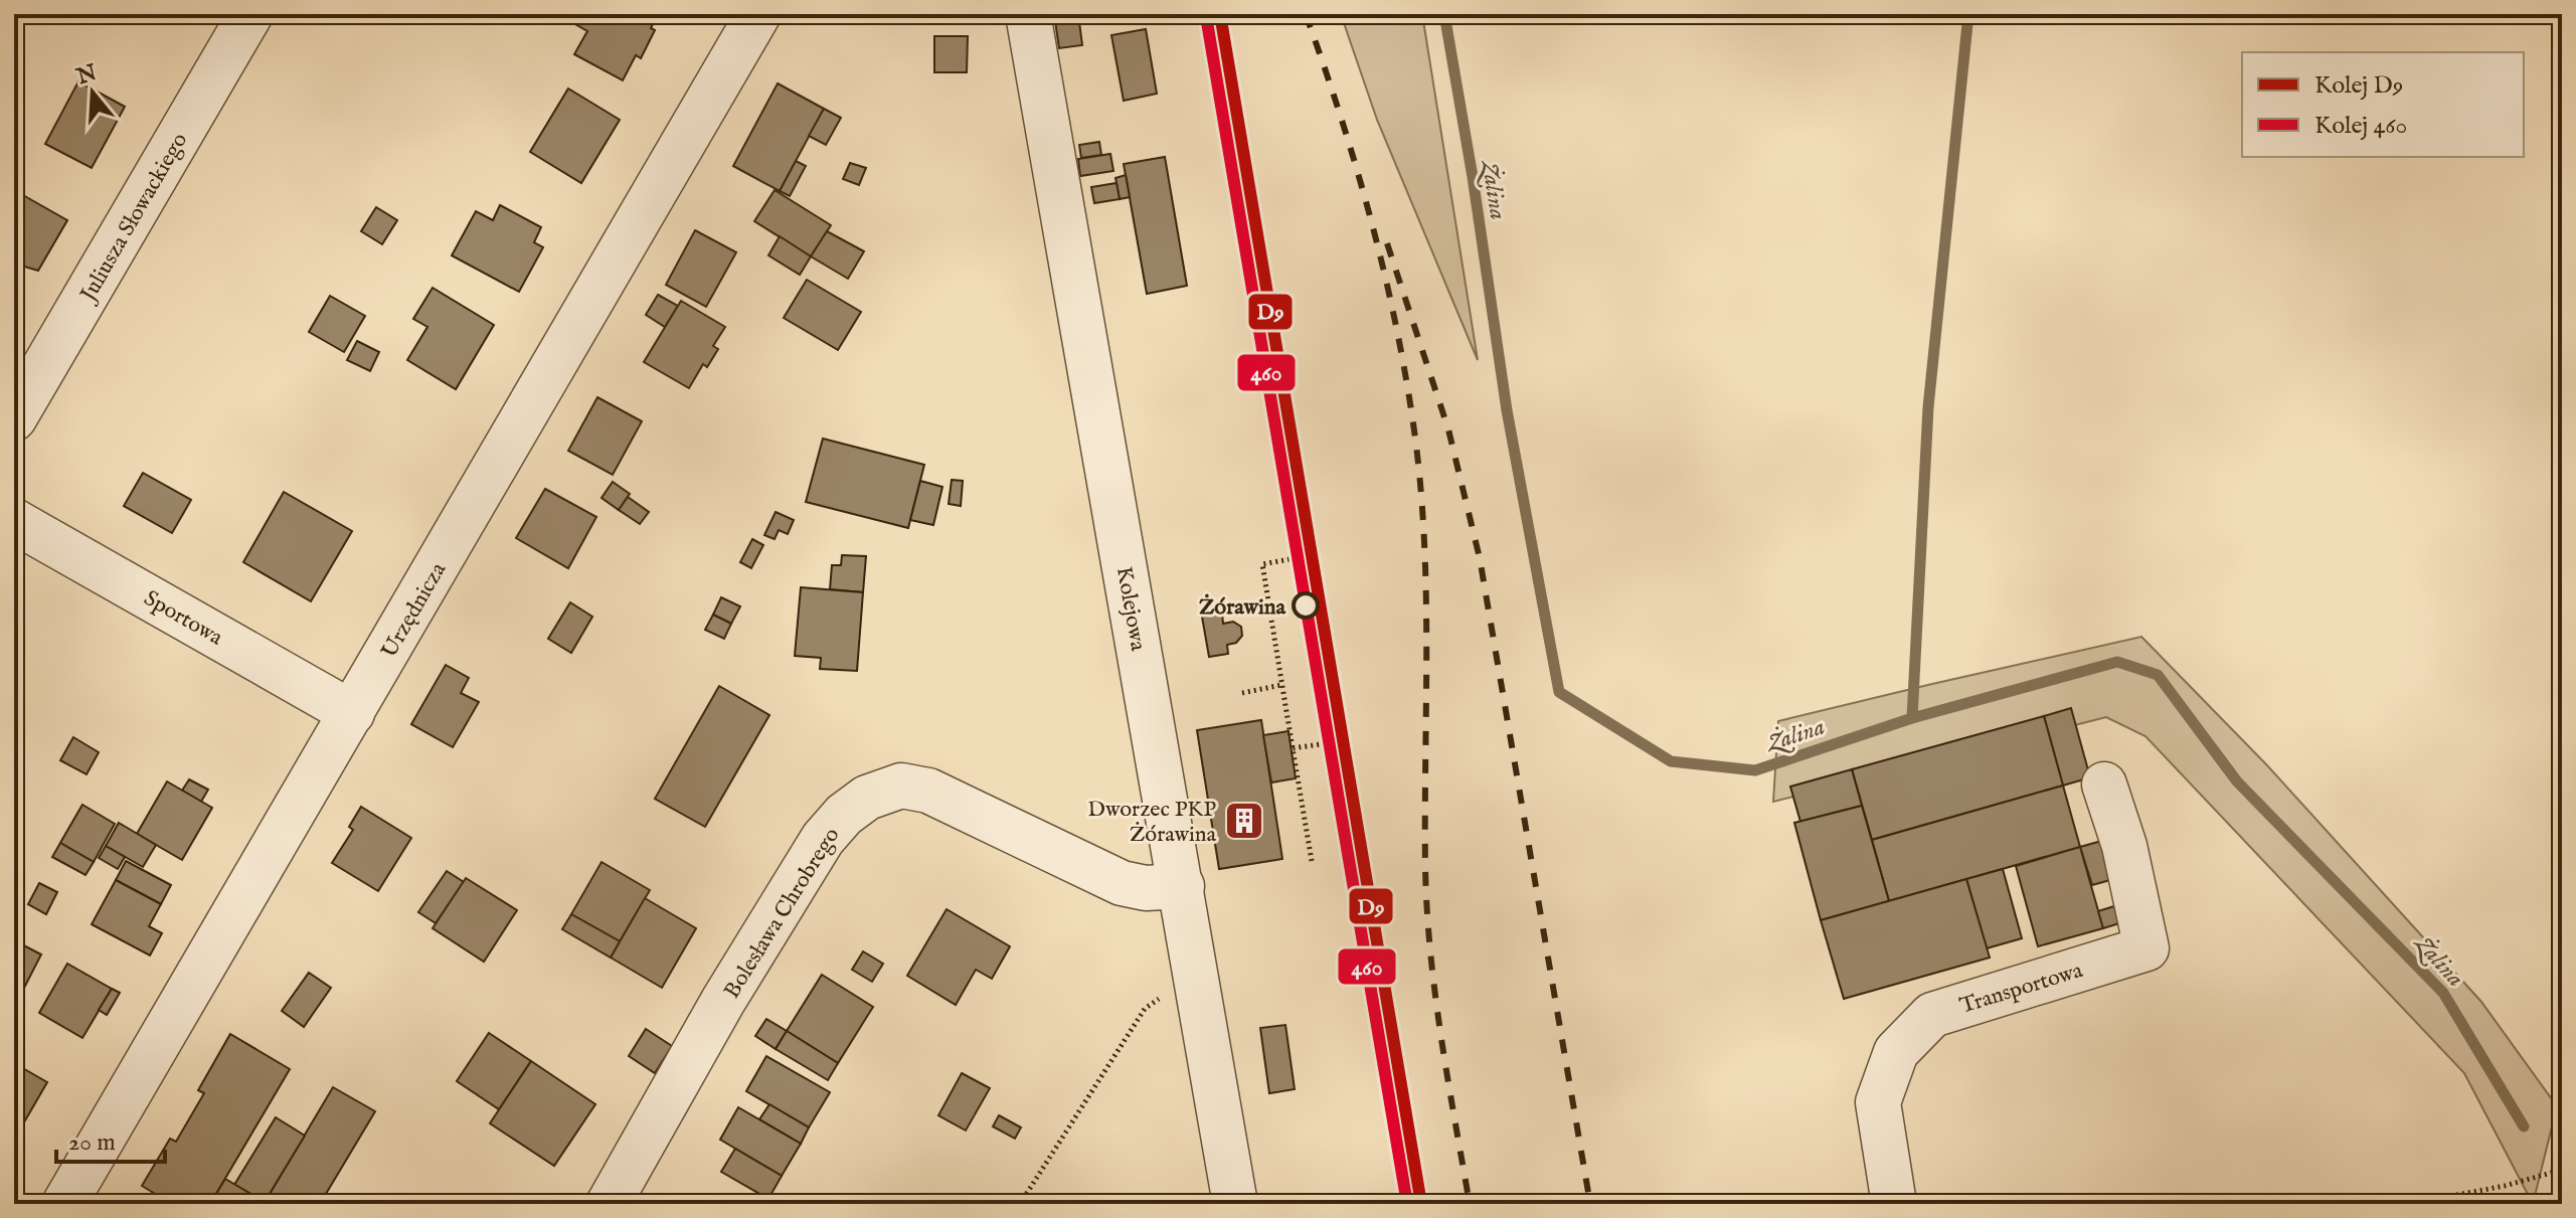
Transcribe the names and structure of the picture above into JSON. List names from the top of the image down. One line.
{"streets":{"street":["Juliusza Słowackiego","Kolejowa","Urzędnicza","Sportowa","Bolesława Chrobrego","Transportowa"]},"crossings":[["Kolejowa","Bolesława Chrobrego"],["Urzędnicza","Sportowa"]],"water":["Żalina"],"places":{"other":["Żórawina"],"building":["Dworzec PKP Żórawina"]},"lines":["rail line D9","rail line 460"],"legend":["Kolej D9","Kolej 460"],"scale_bar":"20 m","north":"top"}
